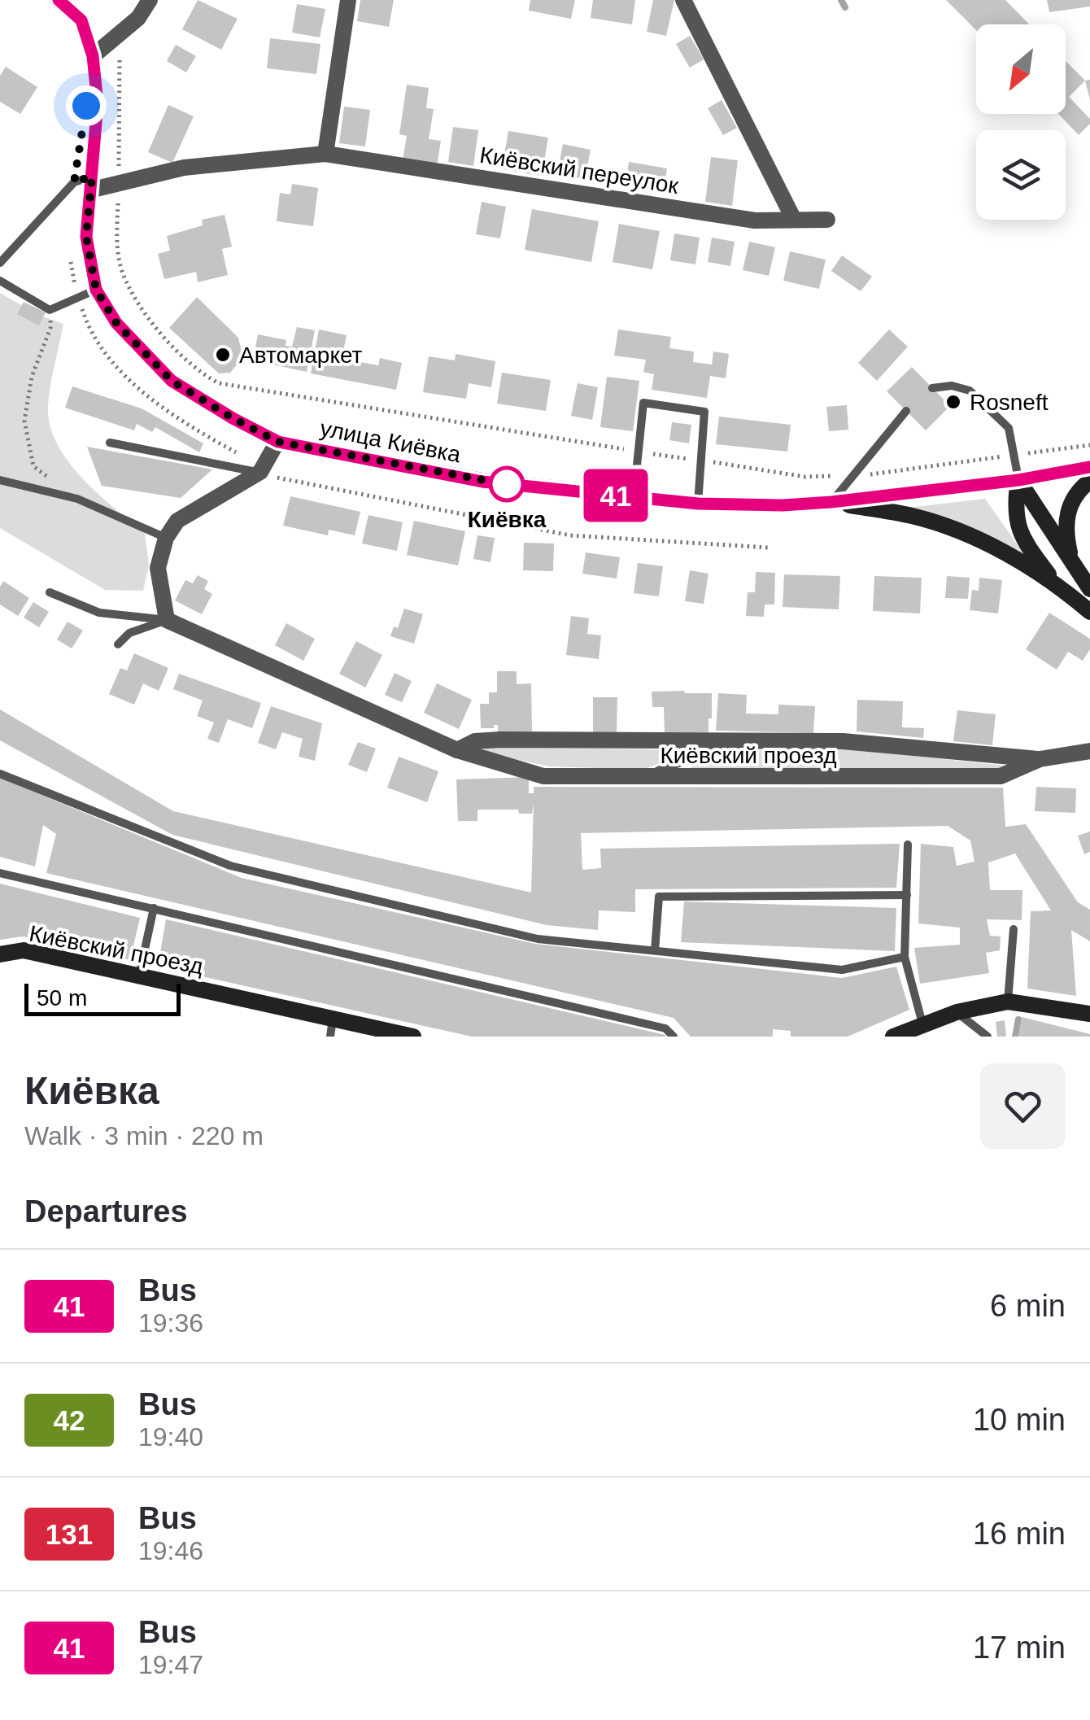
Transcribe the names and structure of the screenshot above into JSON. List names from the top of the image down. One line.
{"streets":{"main road":["улица Киёвка","Киёвский проезд"],"street":["Киёвский переулок"]},"crossings":[["Киёвский переулок","улица Киёвка"]],"places":["Автомаркет","Rosneft","Киёвка"],"lines":["bus line 41"],"scale_bar":"50 m","north":"bottom left","page":{"on_map":"41","scale":"50 m","heading":[["Киёвка","Walk · 3 min · 220 m"],"Departures"],"list":[{"mark":"41","name":"Bus","note":"19:36","value":"6 min"},{"mark":"42","name":"Bus","note":"19:40","value":"10 min"},{"mark":"131","name":"Bus","note":"19:46","value":"16 min"},{"mark":"41","name":"Bus","note":"19:47","value":"17 min"}]}}
